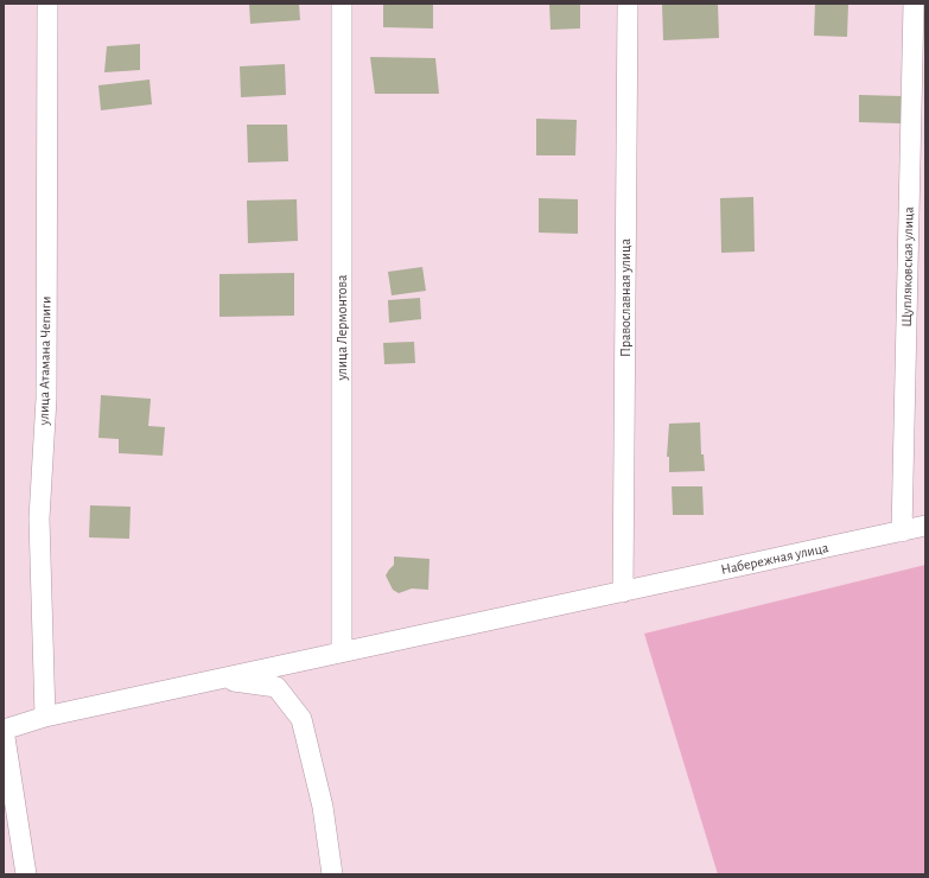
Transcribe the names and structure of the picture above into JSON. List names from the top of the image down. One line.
{"streets":{"street":["Щупляковская улица","Православная улица","улица Лермонтова","улица Атамана Чепиги","Набережная улица"]},"crossings":[["Щупляковская улица","Набережная улица"],["Православная улица","Набережная улица"],["улица Лермонтова","Набережная улица"],["улица Атамана Чепиги","Набережная улица"]]}
